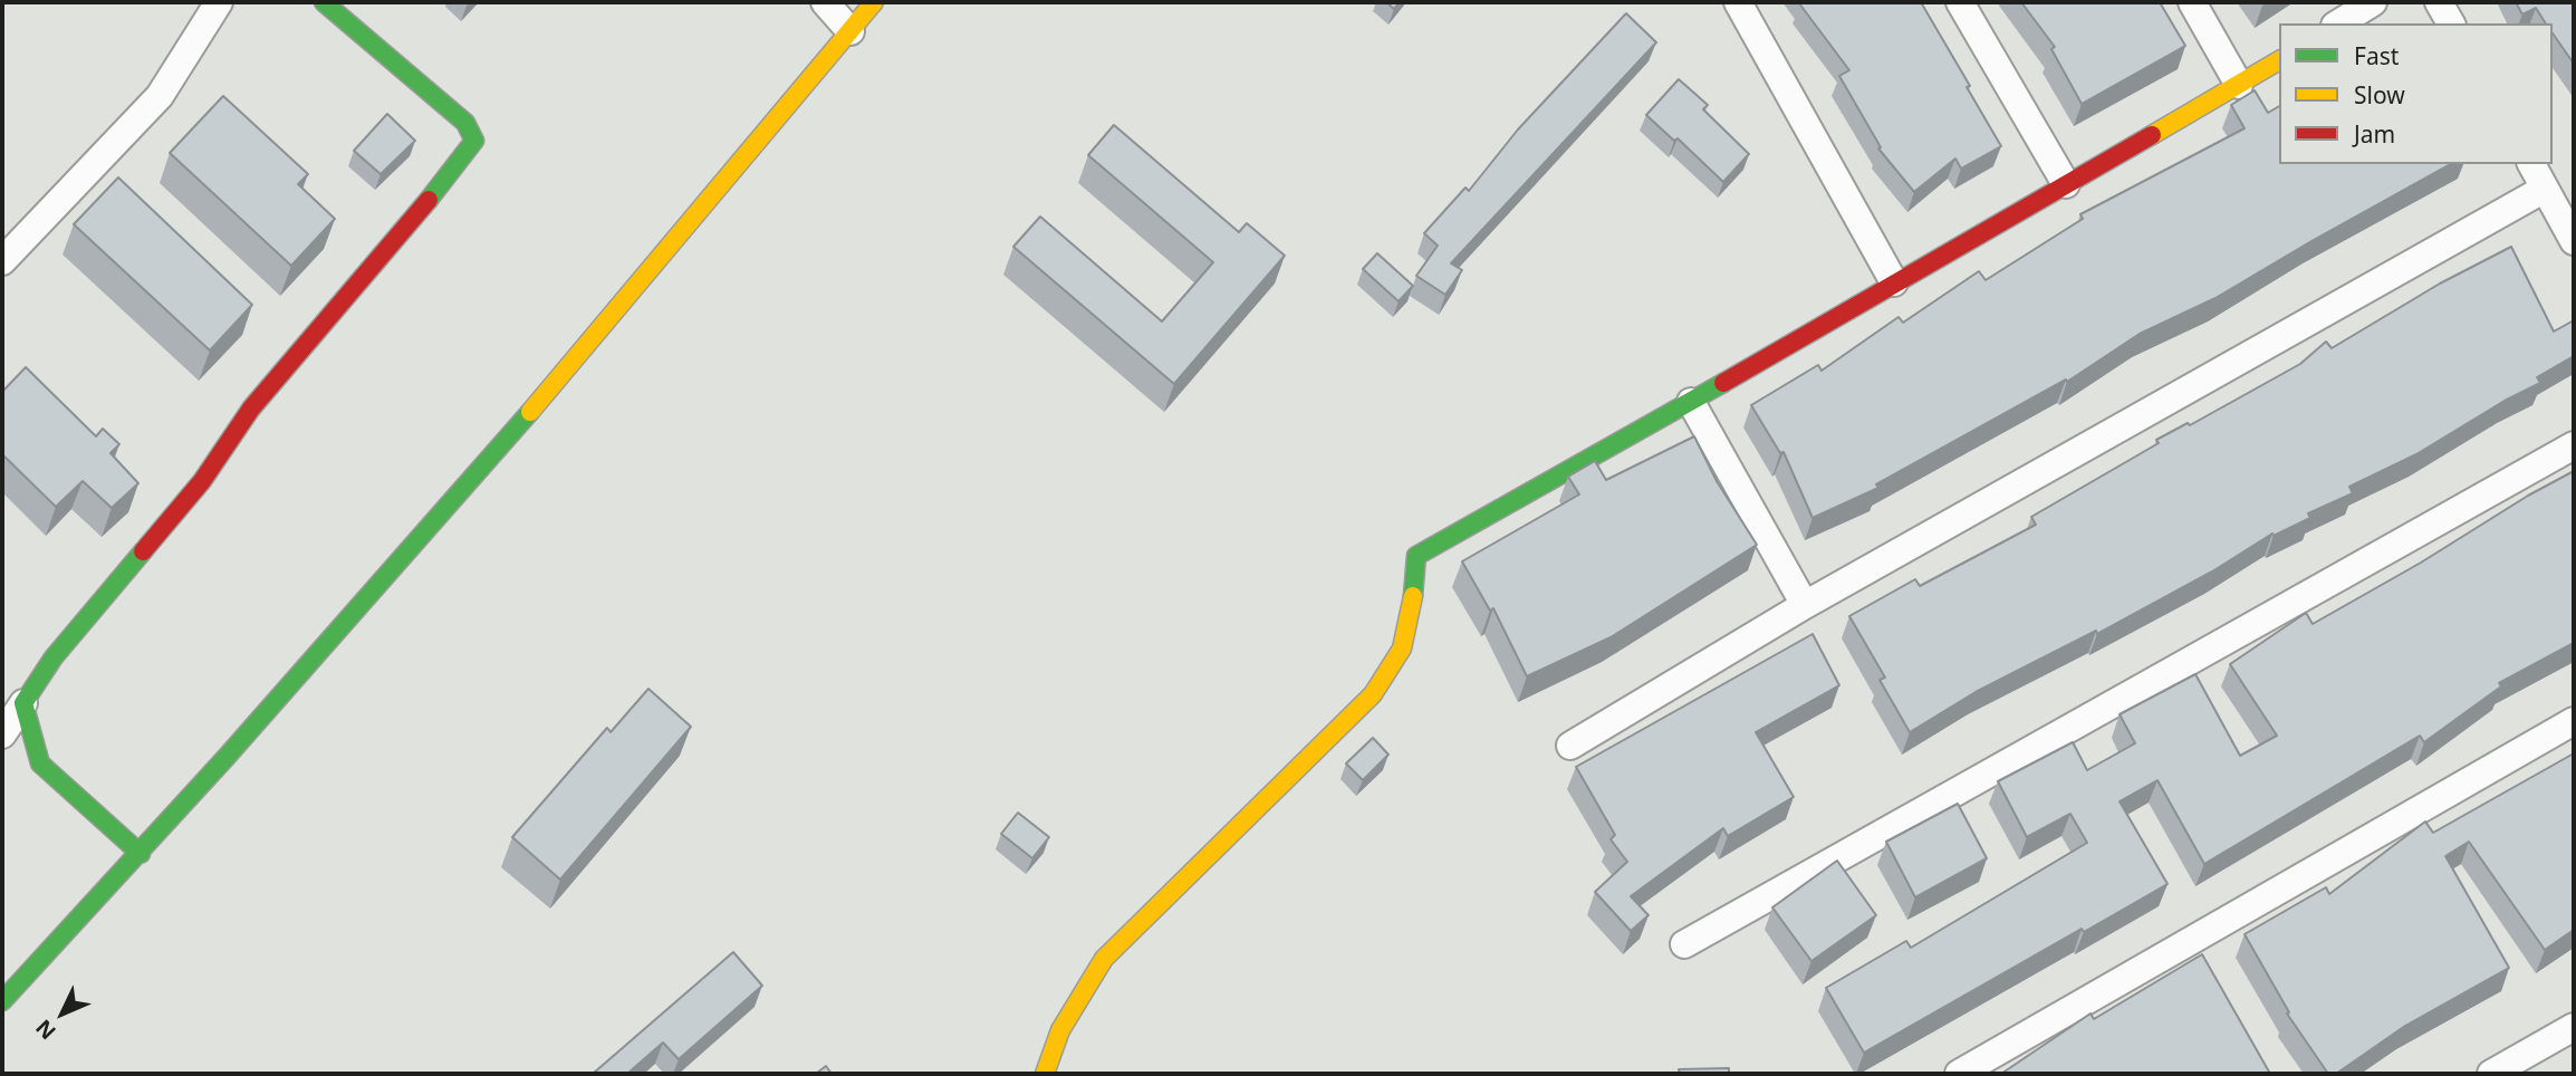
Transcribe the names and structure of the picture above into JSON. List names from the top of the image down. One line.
{"legend":["Fast","Slow","Jam"],"north":"bottom left"}
